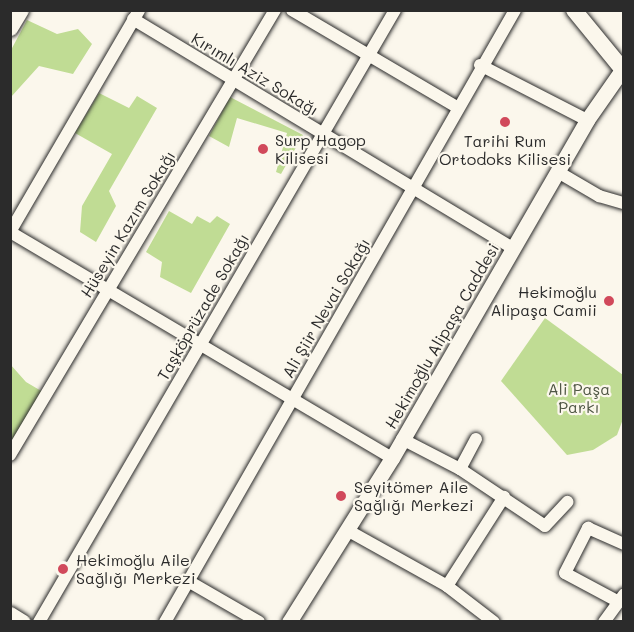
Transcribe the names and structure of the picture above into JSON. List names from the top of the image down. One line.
{"streets":{"street":["Kırımlı Aziz Sokağı","Hüseyin Kazım Sokağı","Taşköprüzade Sokağı","Ali Şiir Nevai Sokağı","Hekimoğlu Alipaşa Caddesi"]},"crossings":[["Kırımlı Aziz Sokağı","Hüseyin Kazım Sokağı"],["Kırımlı Aziz Sokağı","Taşköprüzade Sokağı"],["Kırımlı Aziz Sokağı","Ali Şiir Nevai Sokağı"],["Kırımlı Aziz Sokağı","Hekimoğlu Alipaşa Caddesi"]],"parks":["Ali Paşa Parkı"],"places":["Tarihi Rum Ortodoks Kilisesi","Surp Hagop Kilisesi","Hekimoğlu Alipaşa Camii","Seyitömer Aile Sağlığı Merkezi","Hekimoğlu Aile Sağlığı Merkezi"]}
